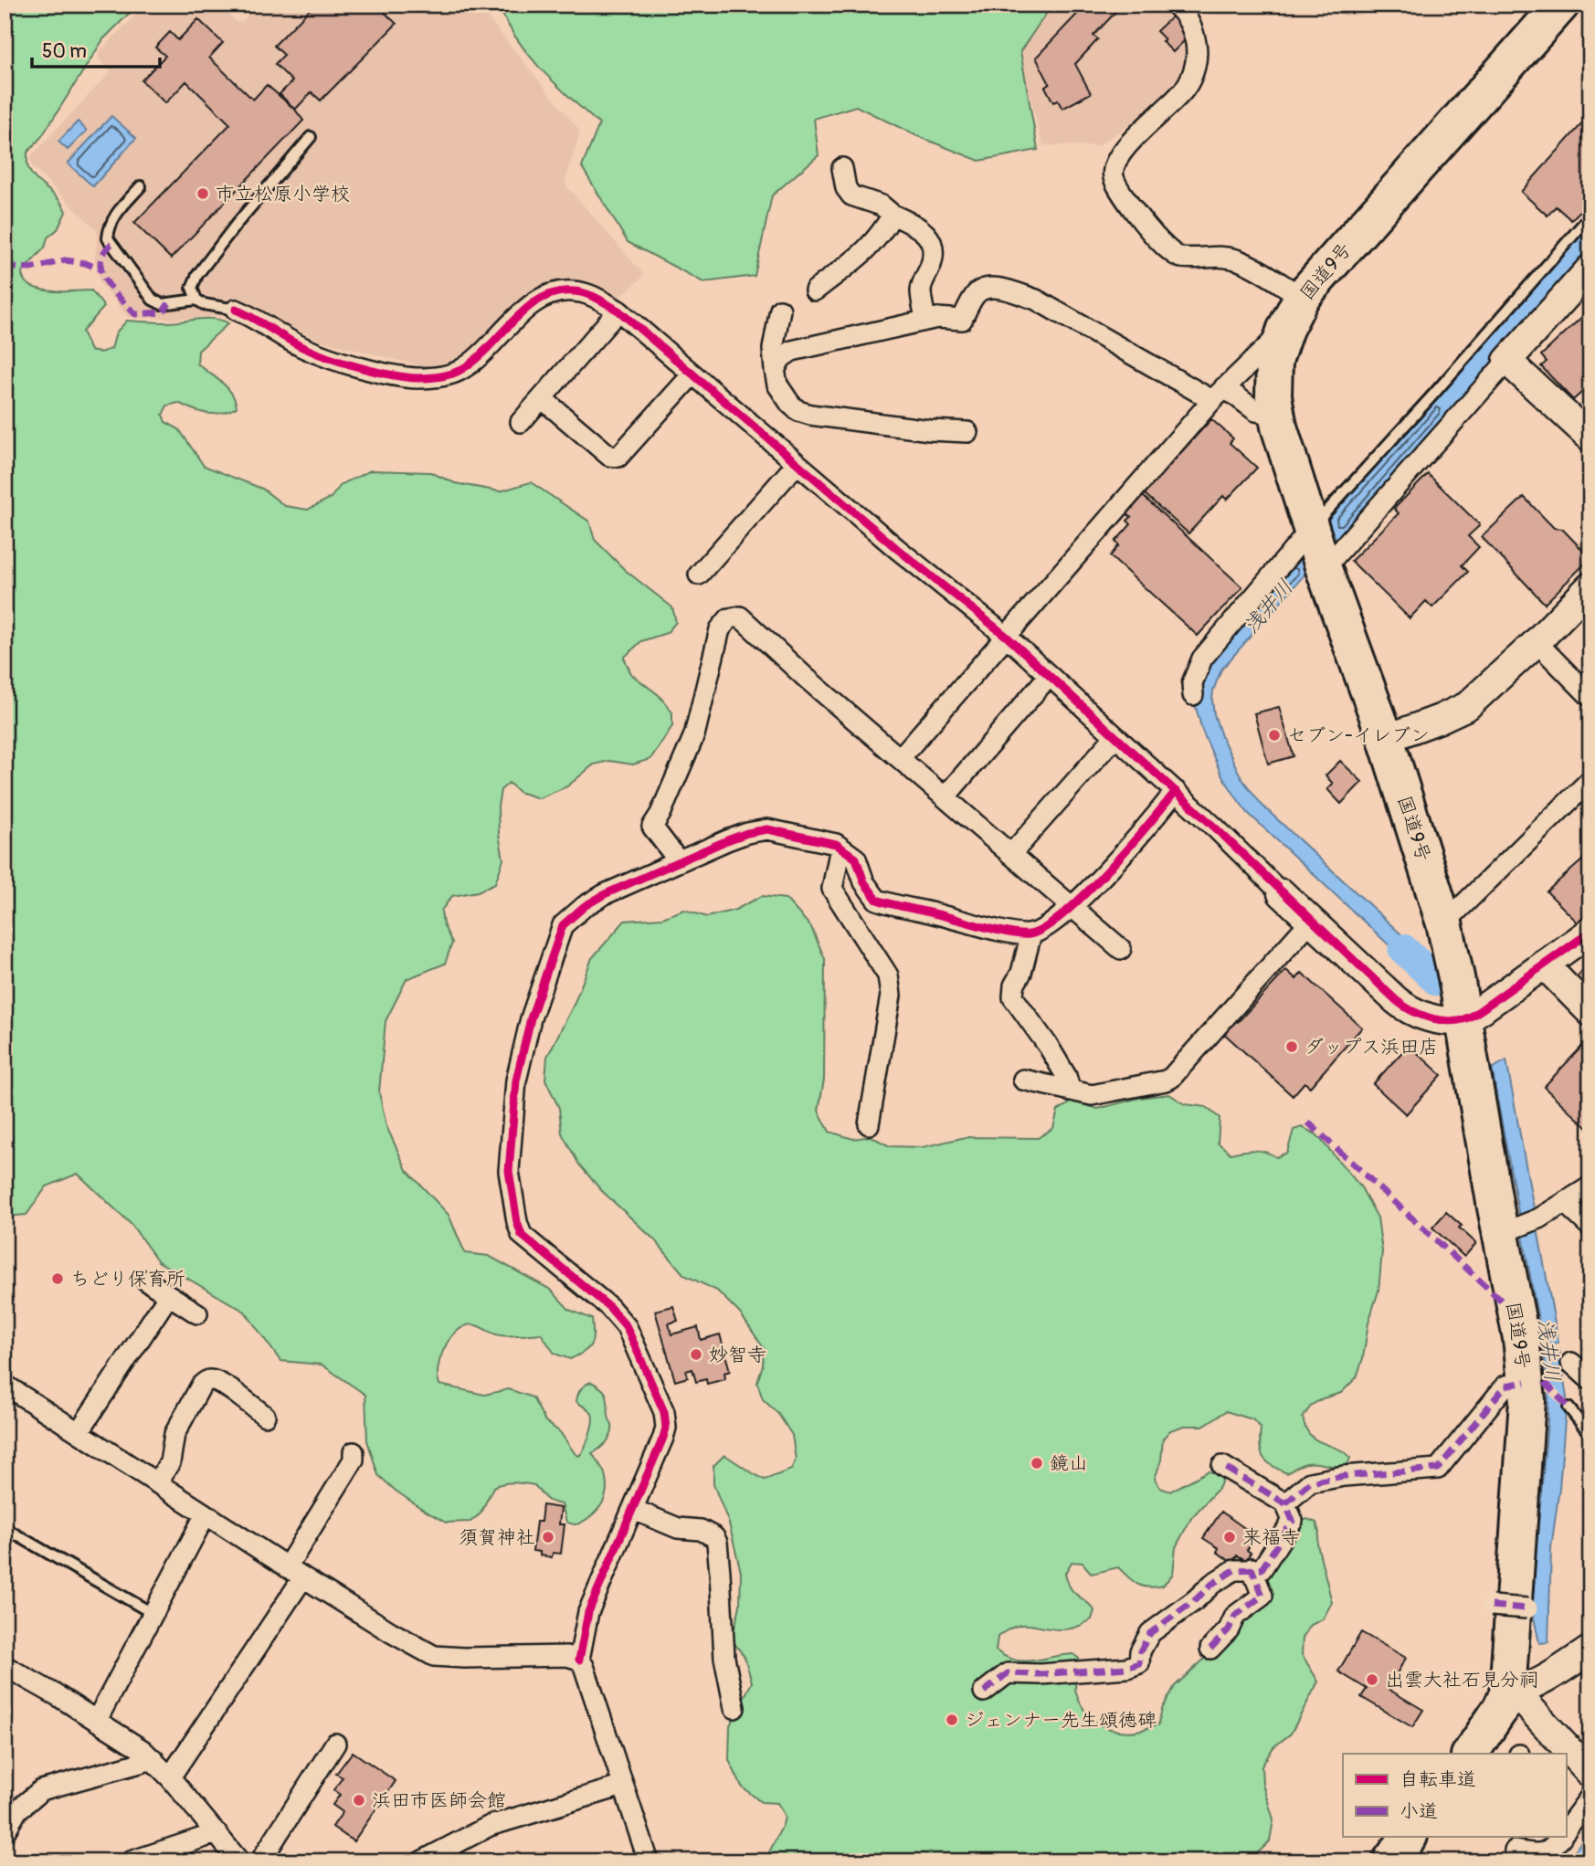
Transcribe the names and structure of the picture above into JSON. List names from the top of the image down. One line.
{"streets":{"highway":["国道9号"]},"water":["浅井川"],"places":["市立松原小学校","セブン-イレブン","ダップス浜田店","ちどり保育所","妙智寺","鏡山","須賀神社","来福寺","出雲大社石見分祠","ジェンナー先生頌徳碑","浜田市医師会館"],"legend":["自転車道","小道"],"scale_bar":"50 m"}
